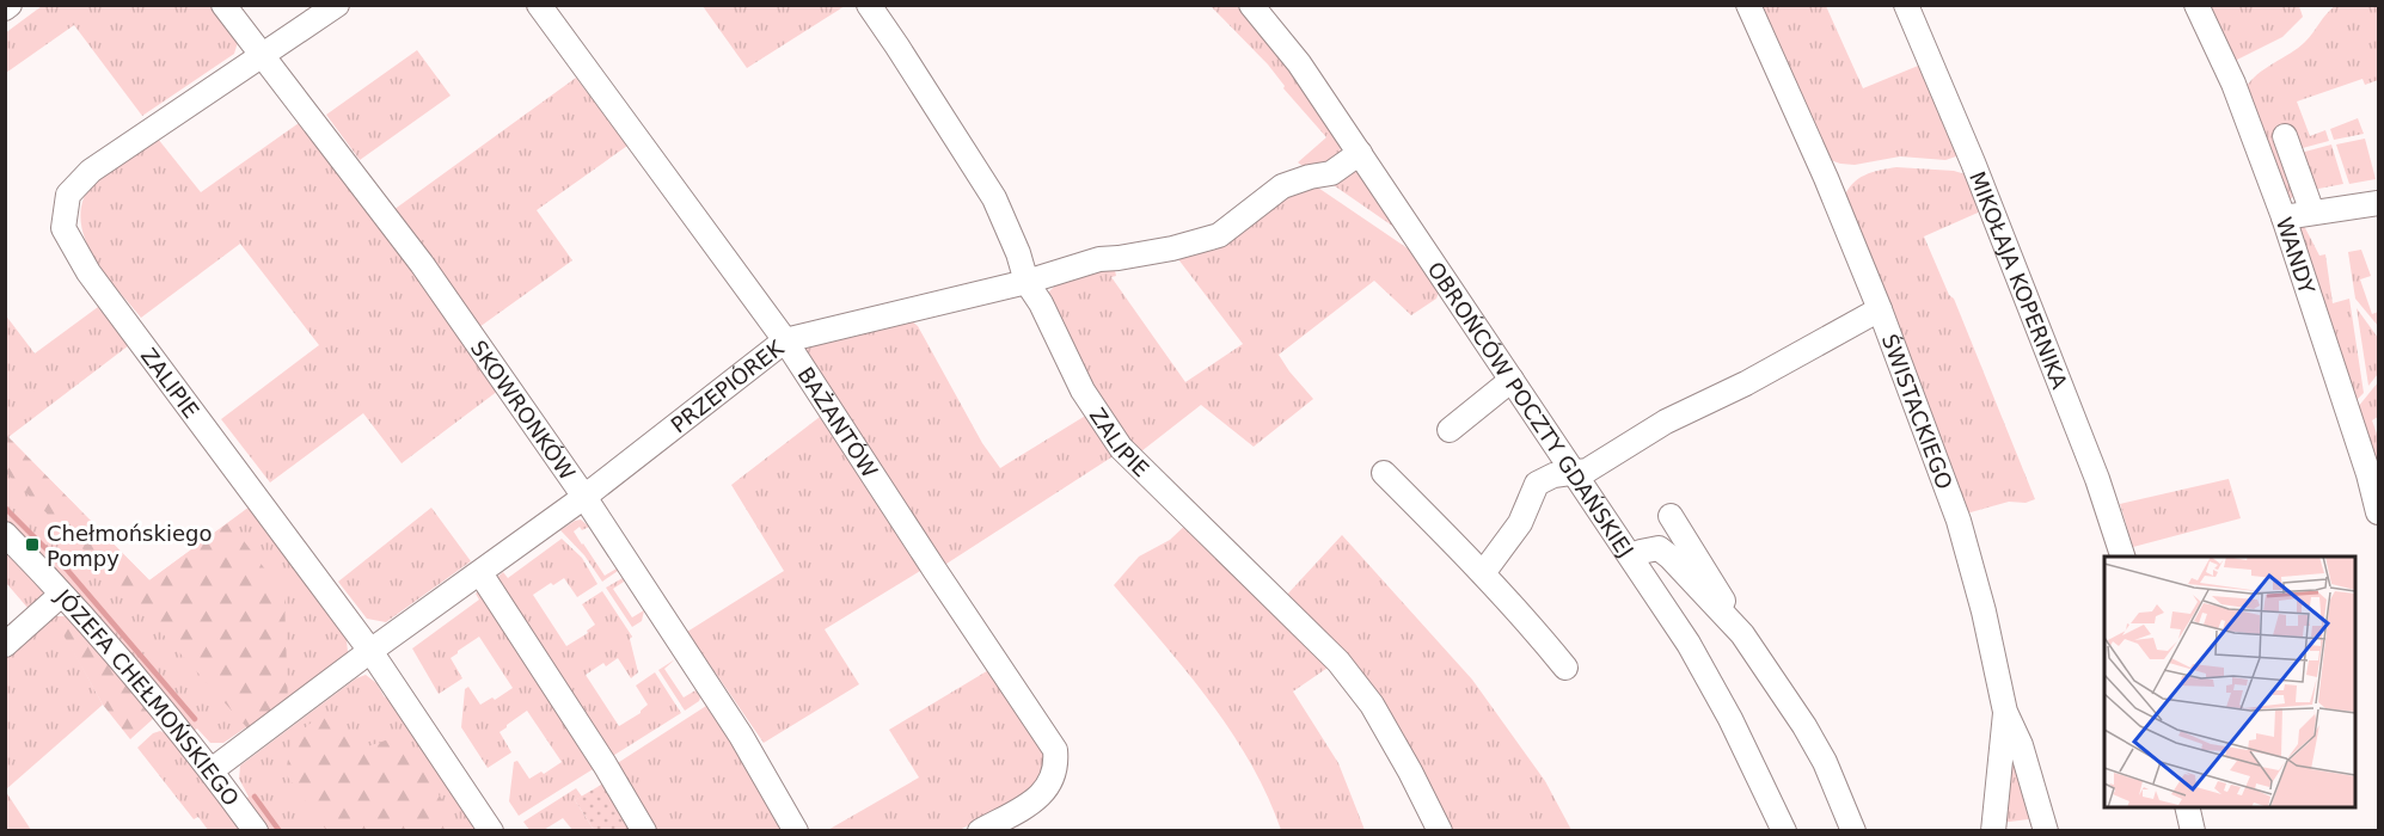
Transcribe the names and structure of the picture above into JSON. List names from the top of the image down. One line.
{"streets":{"street":["WANDY","MIKOŁAJA KOPERNIKA","ZALIPIE","PRZEPIÓREK","SKOWRONKÓW","OBROŃCÓW POCZTY GDAŃSKIEJ","ŚWISTACKIEGO","BAŻANTÓW","JÓZEFA CHEŁMOŃSKIEGO"]},"crossings":[["ZALIPIE","PRZEPIÓREK"],["ZALIPIE","SKOWRONKÓW"],["PRZEPIÓREK","SKOWRONKÓW"],["PRZEPIÓREK","OBROŃCÓW POCZTY GDAŃSKIEJ"],["PRZEPIÓREK","BAŻANTÓW"],["PRZEPIÓREK","JÓZEFA CHEŁMOŃSKIEGO"]],"places":{"transit":["Chełmońskiego Pompy"]}}
